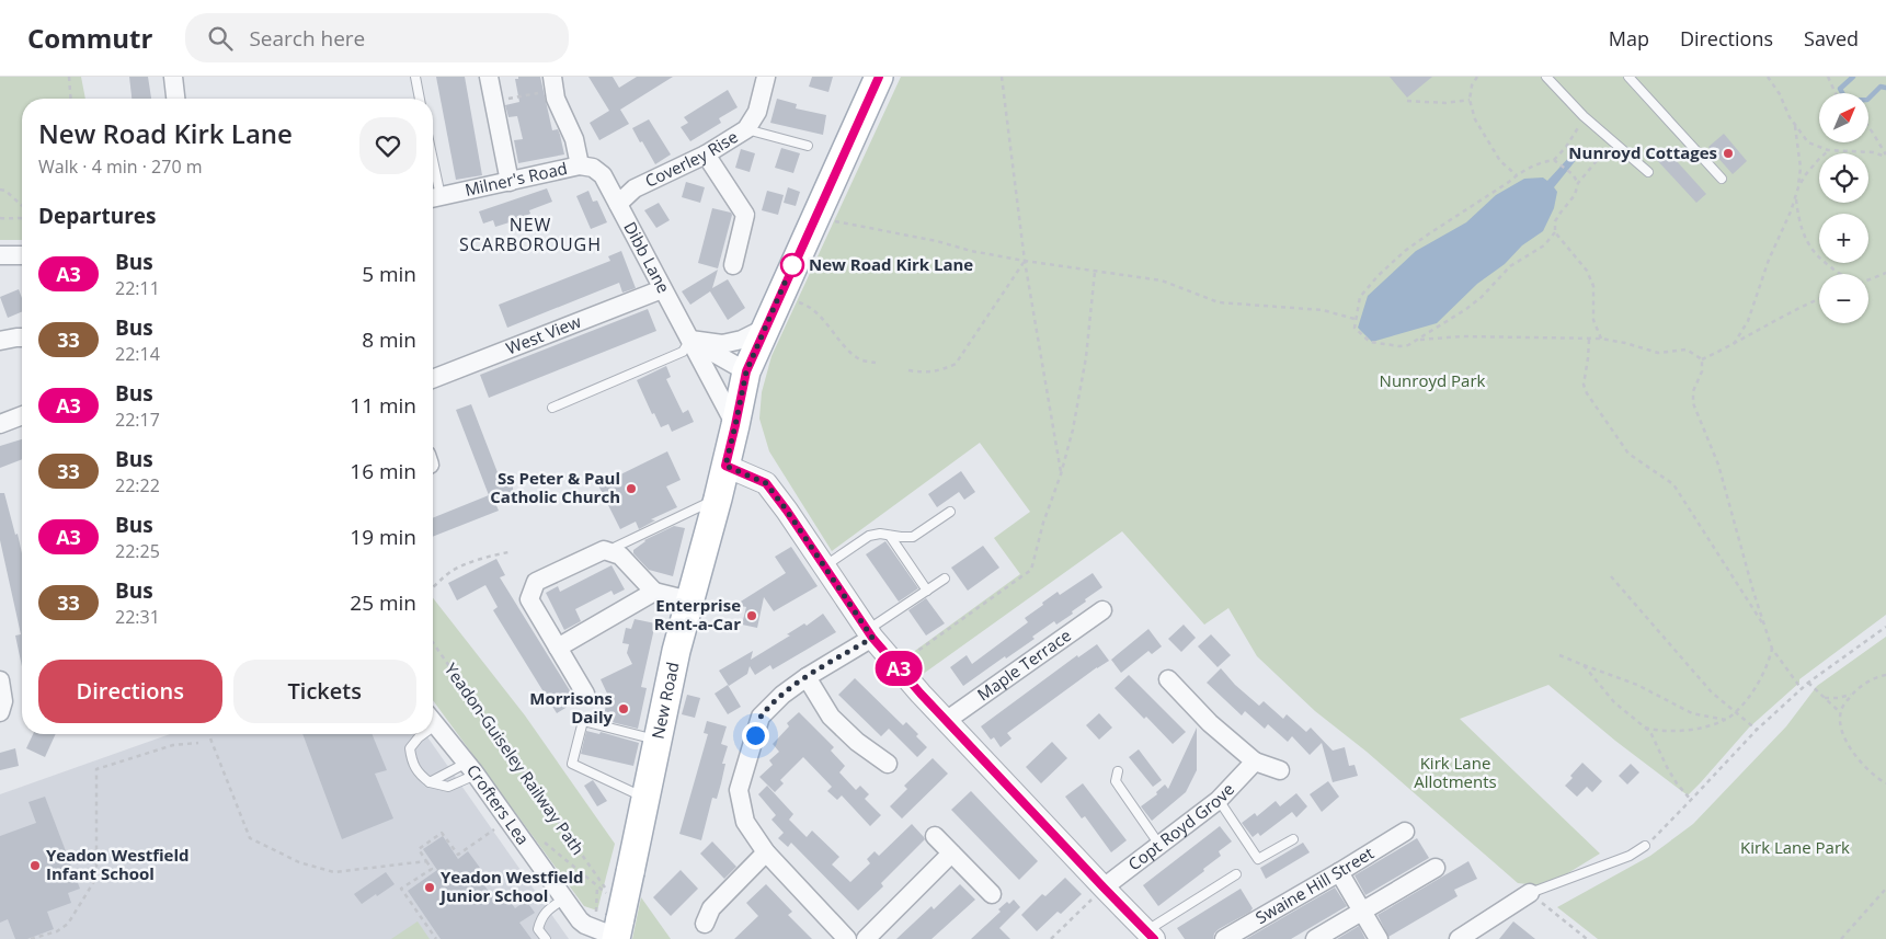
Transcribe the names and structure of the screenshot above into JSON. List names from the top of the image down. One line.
{"streets":{"main road":["New Road"],"street":["Coverley Rise","Milner's Road","Dibb Lane","West View","Maple Terrace","Crofters Lea","Copt Royd Grove","Swaine Hill Street"],"path":["Yeadon-Guiseley Railway Path"]},"crossings":[["Coverley Rise","Dibb Lane"],["Milner's Road","Dibb Lane"],["Dibb Lane","West View"],["Dibb Lane","New Road"],["New Road","Yeadon-Guiseley Railway Path"],["New Road","Crofters Lea"],["Yeadon-Guiseley Railway Path","Crofters Lea"]],"districts":["NEW SCARBOROUGH"],"parks":["Nunroyd Park","Kirk Lane Allotments","Kirk Lane Park"],"places":["Nunroyd Cottages","New Road Kirk Lane","Ss Peter & Paul Catholic Church","Enterprise Rent-a-Car","Morrisons Daily","Yeadon Westfield Infant School","Yeadon Westfield Junior School"],"lines":["bus line A3"],"north":"top right","page":{"header":"Commutr","search":"Search here","nav":["Map","Directions","Saved"],"on_map":"A3","map_buttons":["+","−"],"heading":[["New Road Kirk Lane","Walk · 4 min · 270 m"],"Departures"],"list":[{"mark":"A3","name":"Bus","note":"22:11","value":"5 min"},{"mark":"33","name":"Bus","note":"22:14","value":"8 min"},{"mark":"A3","name":"Bus","note":"22:17","value":"11 min"},{"mark":"33","name":"Bus","note":"22:22","value":"16 min"},{"mark":"A3","name":"Bus","note":"22:25","value":"19 min"},{"mark":"33","name":"Bus","note":"22:31","value":"25 min"}],"buttons":["Directions","Tickets"]}}
